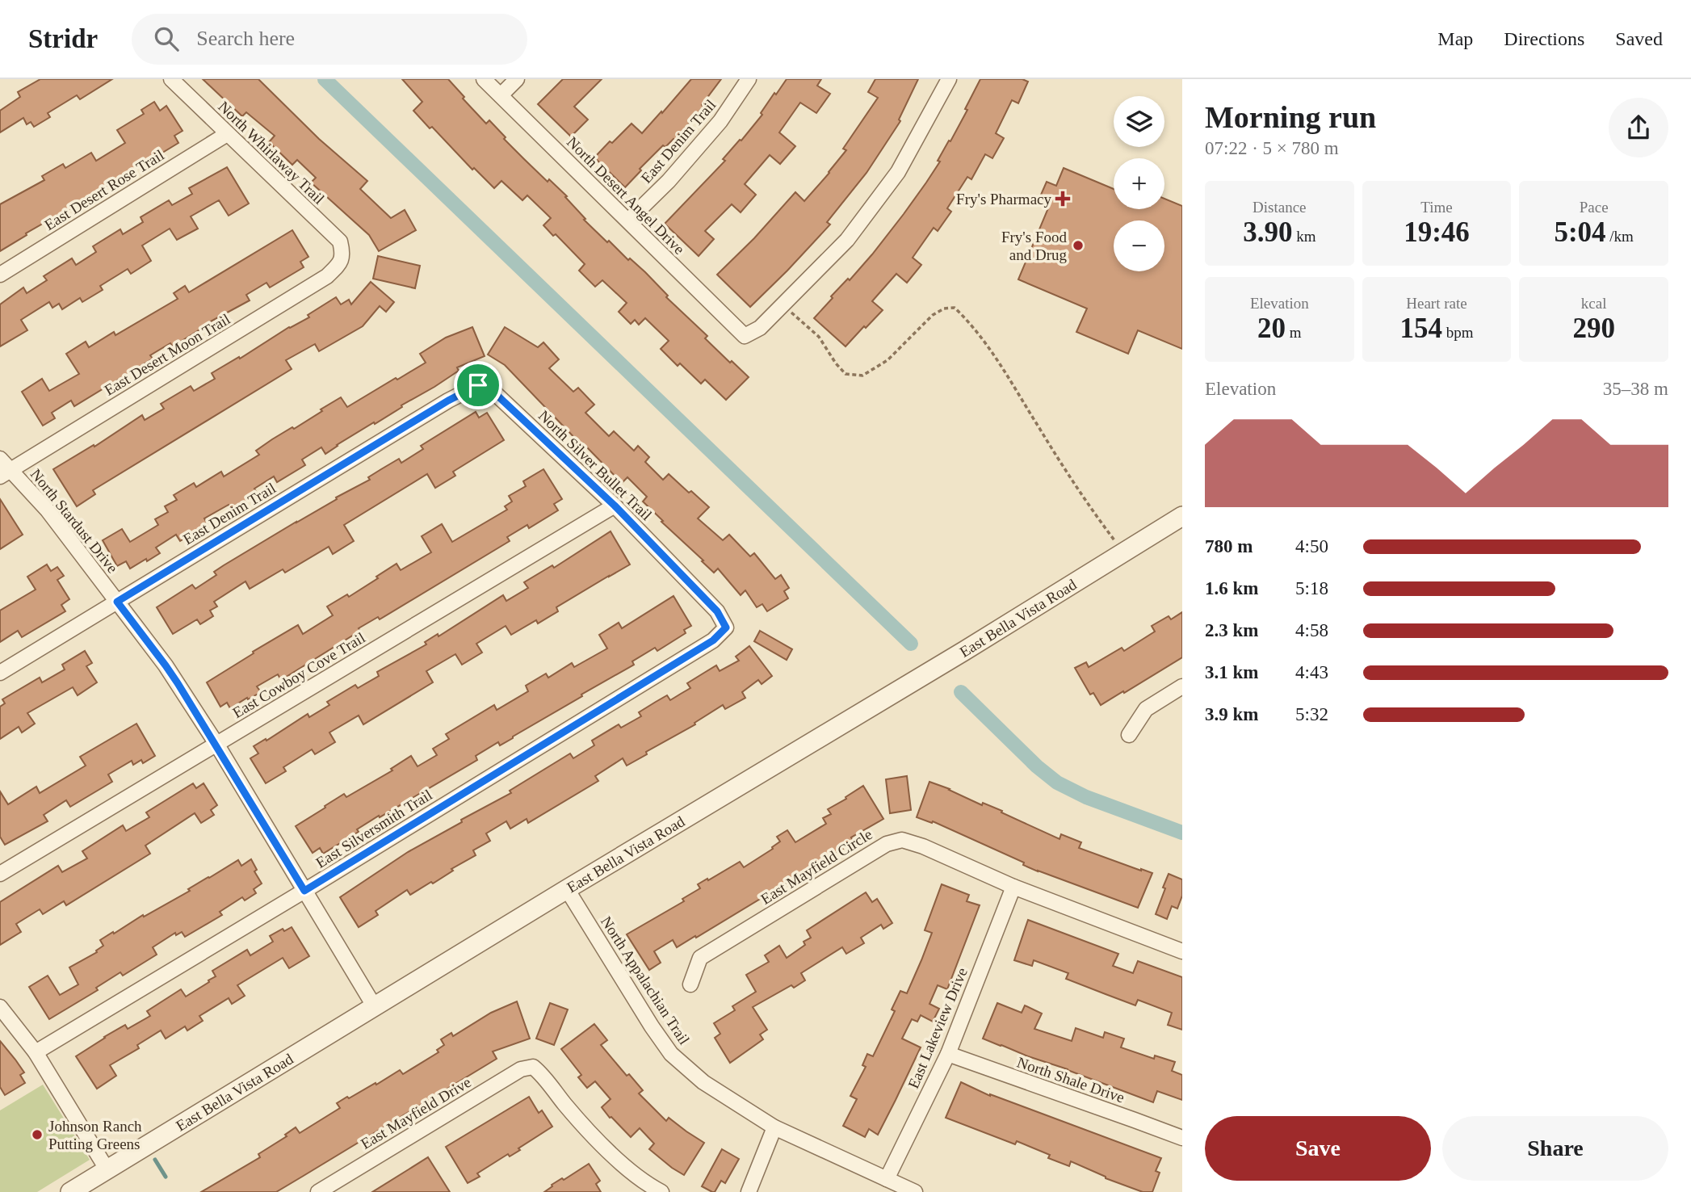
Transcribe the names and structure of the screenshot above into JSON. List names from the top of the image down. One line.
{"streets":{"street":["East Denim Trail","North Whirlaway Trail","East Desert Rose Trail","North Desert Angel Drive","East Desert Moon Trail","North Silver Bullet Trail","North Stardust Drive","East Bella Vista Road","East Cowboy Cove Trail","East Silversmith Trail","East Mayfield Circle","North Appalachian Trail","East Lakeview Drive","North Shale Drive","East Mayfield Drive"]},"crossings":[["East Denim Trail","North Desert Angel Drive"],["East Denim Trail","North Silver Bullet Trail"],["East Denim Trail","North Stardust Drive"],["North Whirlaway Trail","East Desert Rose Trail"],["North Whirlaway Trail","East Desert Moon Trail"],["East Desert Moon Trail","North Stardust Drive"],["North Silver Bullet Trail","East Cowboy Cove Trail"],["North Silver Bullet Trail","East Silversmith Trail"],["North Stardust Drive","East Bella Vista Road"],["North Stardust Drive","East Cowboy Cove Trail"],["North Stardust Drive","East Silversmith Trail"],["East Bella Vista Road","North Appalachian Trail"],["East Mayfield Circle","East Lakeview Drive"],["North Appalachian Trail","East Lakeview Drive"],["East Lakeview Drive","North Shale Drive"]],"places":{"health":["Fry's Pharmacy"],"other":["Fry's Food and Drug","Johnson Ranch Putting Greens"]},"page":{"header":"Stridr","search":"Search here","nav":["Map","Directions","Saved"],"heading":["Morning run","07:22 · 5 × 780 m"],"map_buttons":["+","−"],"stats":[["Distance","3.90 km"],["Time","19:46"],["Pace","5:04 /km"],["Elevation","20 m"],["Heart rate","154 bpm"],["kcal","290"]],"chart":["Elevation","35–38 m"],"list":[{"name":"780 m","note":"4:50"},{"name":"1.6 km","note":"5:18"},{"name":"2.3 km","note":"4:58"},{"name":"3.1 km","note":"4:43"},{"name":"3.9 km","note":"5:32"}],"buttons":["Save","Share"]}}
